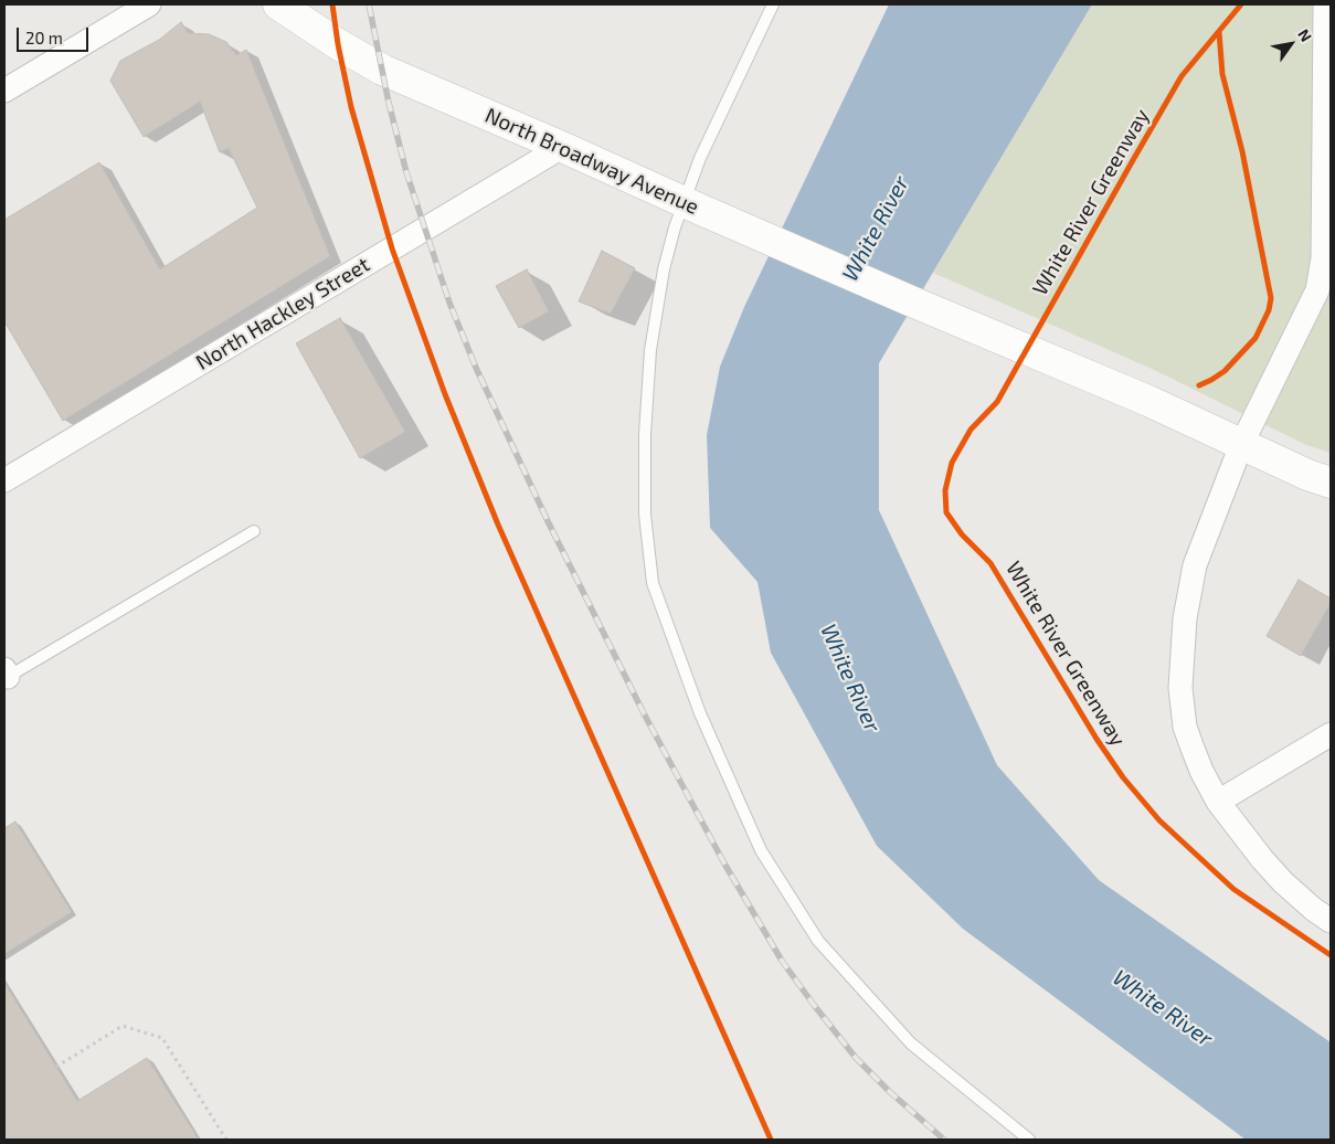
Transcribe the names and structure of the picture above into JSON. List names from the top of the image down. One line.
{"streets":{"main road":["North Broadway Avenue"],"street":["North Hackley Street"],"cycle path":["White River Greenway"]},"crossings":[["North Broadway Avenue","North Hackley Street"]],"water":["White River"],"scale_bar":"20 m","north":"top right"}
